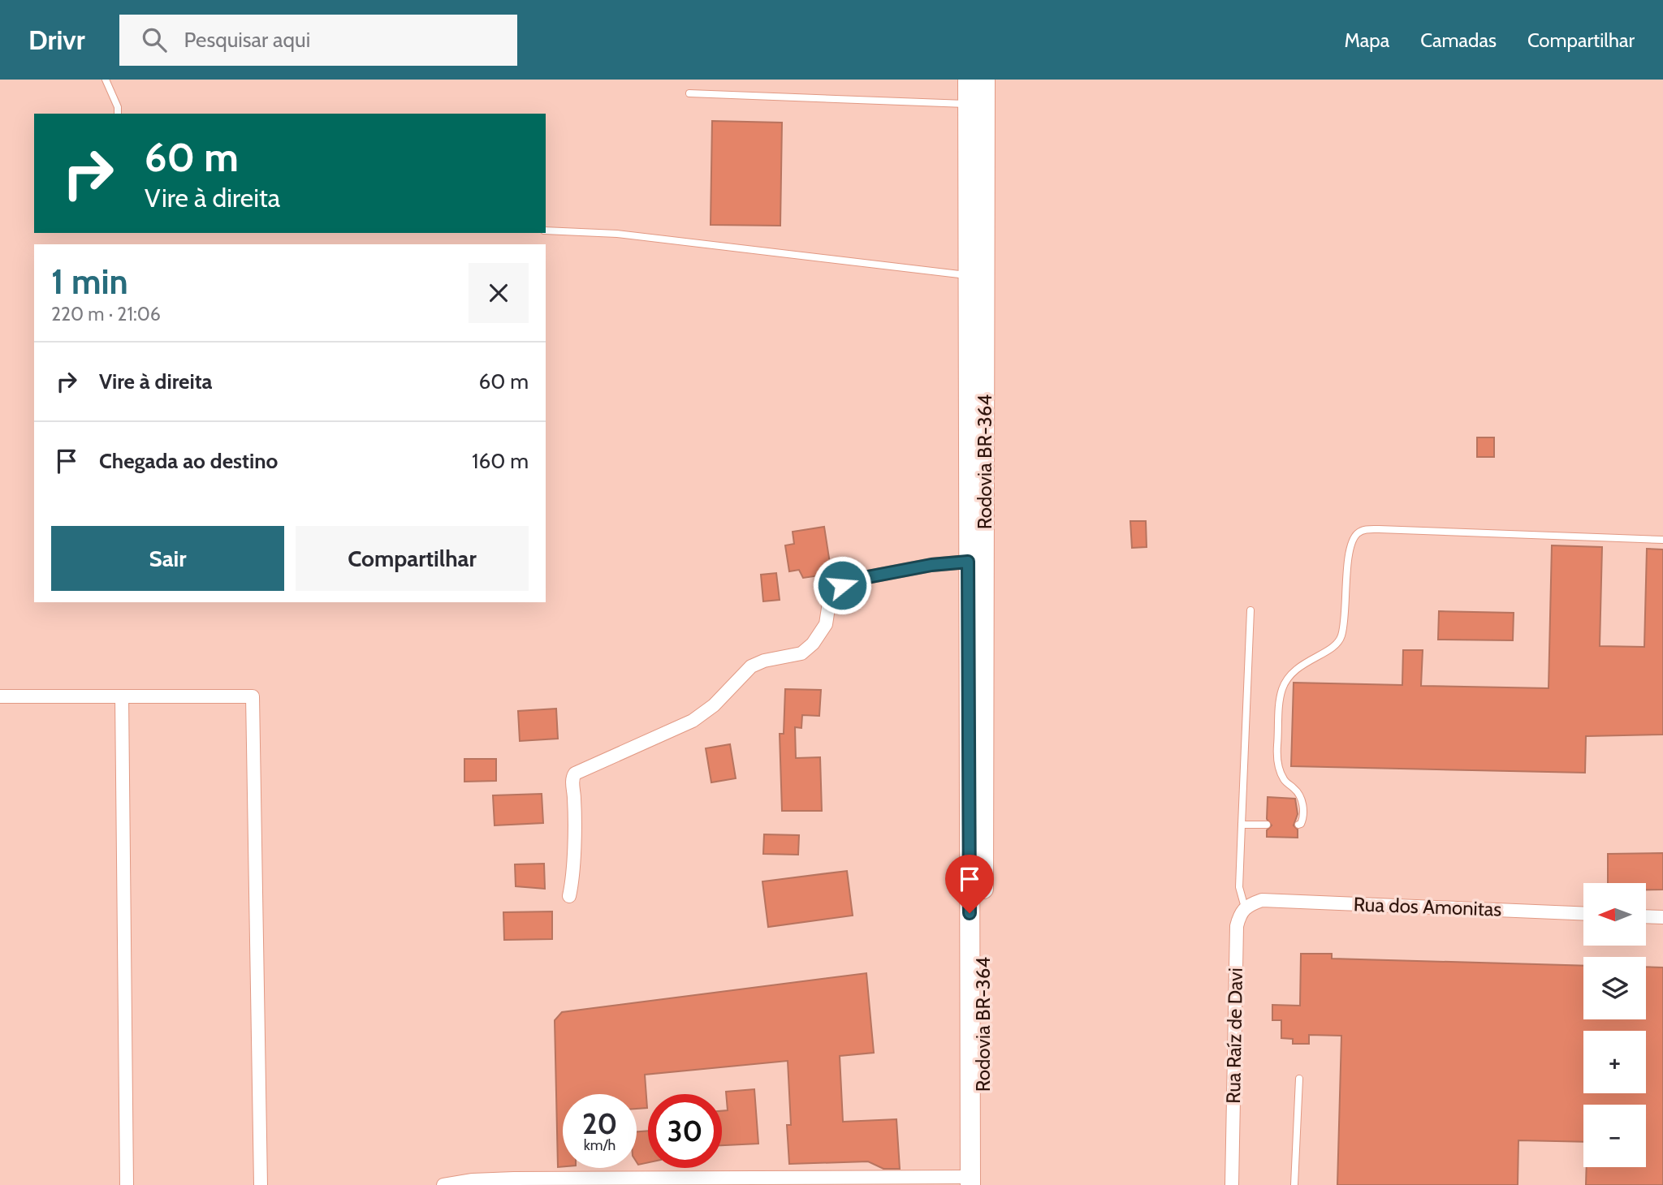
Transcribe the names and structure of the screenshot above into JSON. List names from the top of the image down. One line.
{"streets":{"highway":["Rodovia BR-364"],"street":["Rua dos Amonitas","Rua Raíz de Davi"]},"crossings":[["Rua dos Amonitas","Rua Raíz de Davi"]],"north":"left","page":{"header":"Drivr","search":"Pesquisar aqui","nav":["Mapa","Camadas","Compartilhar"],"turn":["60 m","Vire à direita"],"heading":["1 min","220 m · 21:06"],"list":[{"name":"Vire à direita","value":"60 m"},{"name":"Chegada ao destino","value":"160 m"}],"buttons":["Sair","Compartilhar"],"map_buttons":["+","−"],"speed":"20 km/h","limit":"30"}}
